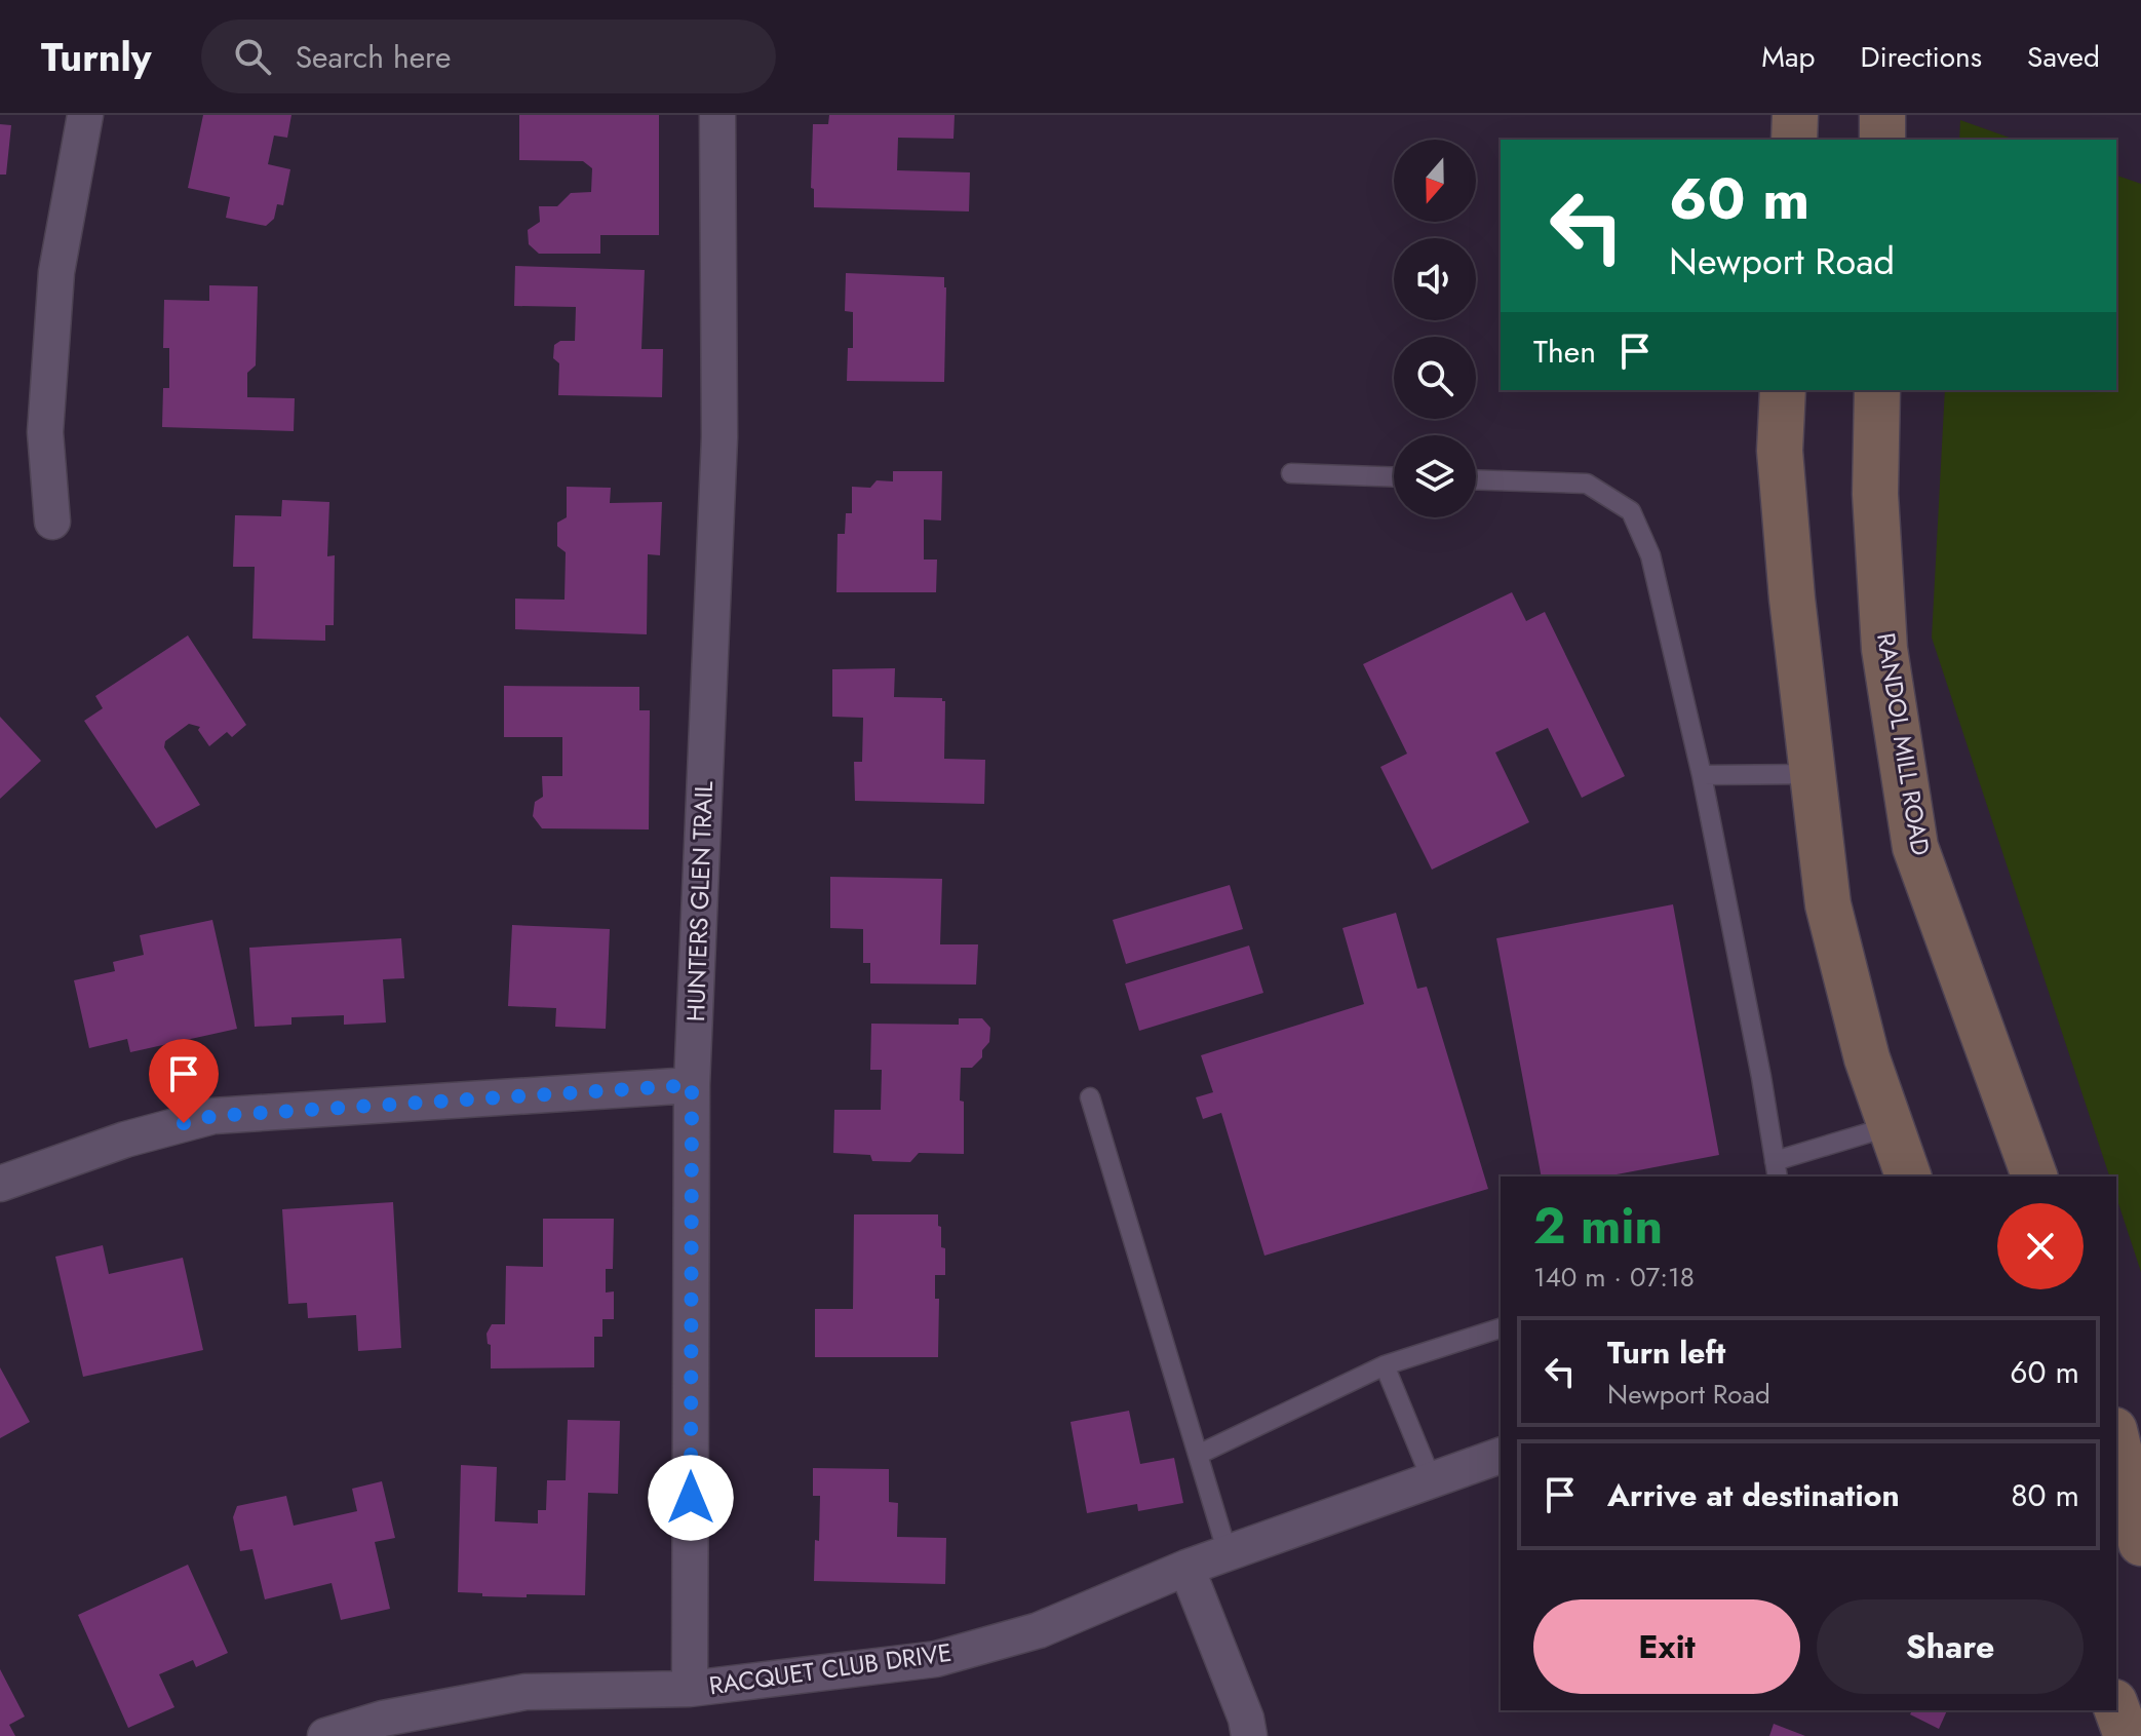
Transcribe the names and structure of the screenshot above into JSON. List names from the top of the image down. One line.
{"streets":{"main road":["RANDOL MILL ROAD"],"street":["HUNTERS GLEN TRAIL","RACQUET CLUB DRIVE"]},"crossings":[["HUNTERS GLEN TRAIL","RACQUET CLUB DRIVE"]],"north":"bottom","page":{"header":"Turnly","search":"Search here","nav":["Map","Directions","Saved"],"turn":["60 m","Newport Road"],"then":"Then","heading":["2 min","140 m · 07:18"],"list":[{"name":"Turn left","note":"Newport Road","value":"60 m"},{"name":"Arrive at destination","value":"80 m"}],"buttons":["Exit","Share"]}}
